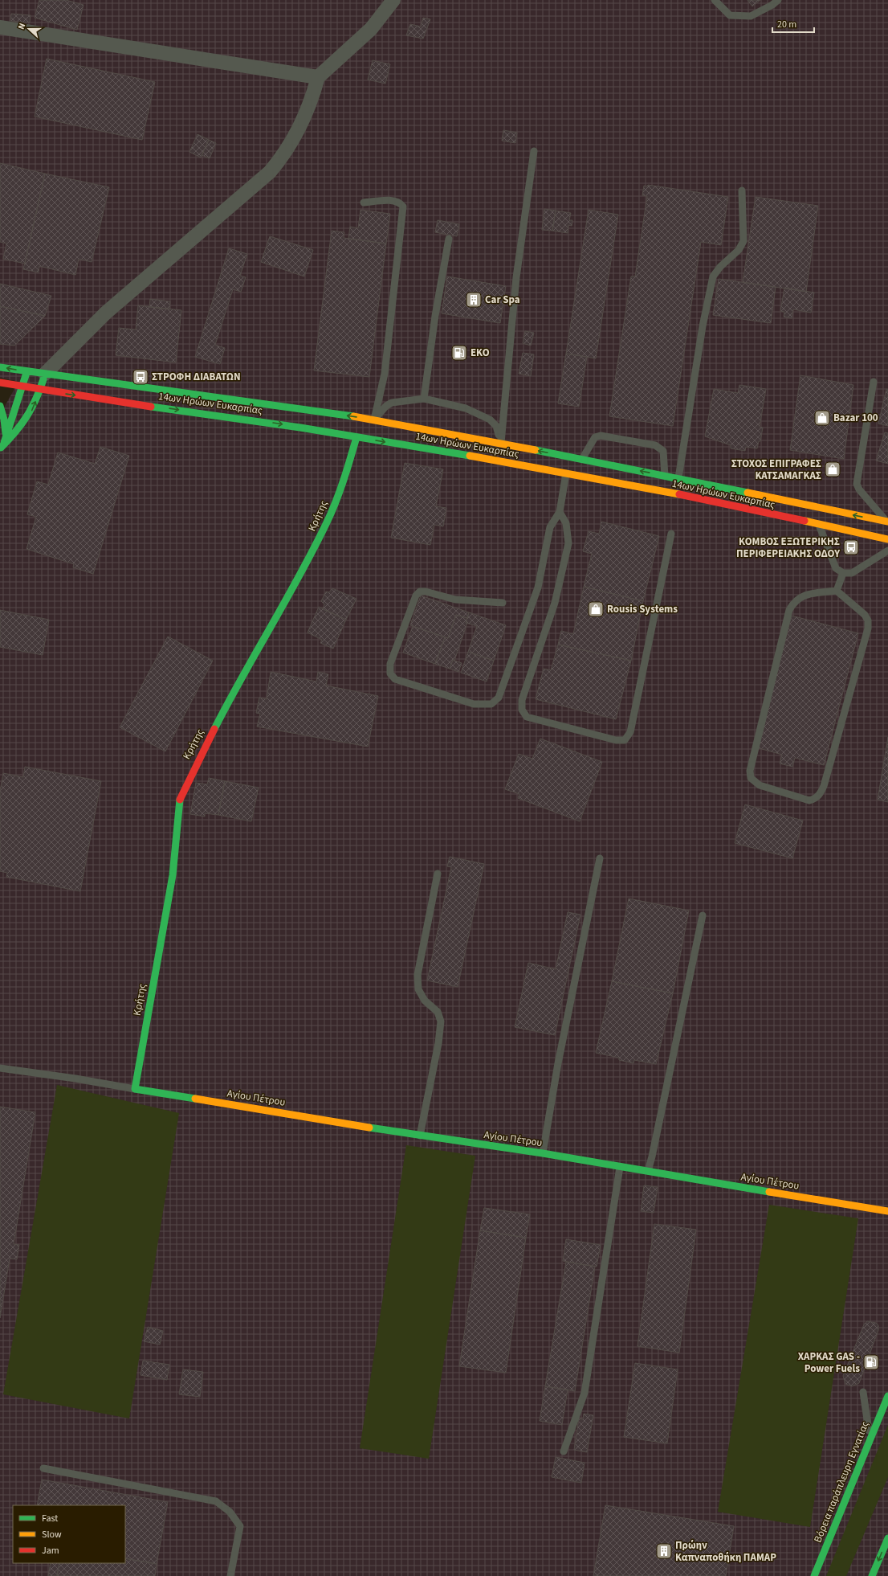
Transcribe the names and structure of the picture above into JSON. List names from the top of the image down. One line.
{"streets":{"main road":["14ων Ηρώων Ευκαρπίας","Κρήτης","Αγίου Πέτρου","Βόρεια παράπλευρη Εγνατίας"]},"crossings":[["14ων Ηρώων Ευκαρπίας","Κρήτης"],["Κρήτης","Αγίου Πέτρου"]],"places":{"building":["Car Spa","Πρώην Καπναποθήκη ΠΑΜΑΡ"],"fuel station":["ΕΚΟ","ΧΑΡΚΑΣ GAS - Power Fuels"],"bus stop":["ΣΤΡΟΦΗ ΔΙΑΒΑΤΩΝ","ΚΟΜΒΟΣ ΕΞΩΤΕΡΙΚΗΣ ΠΕΡΙΦΕΡΕΙΑΚΗΣ ΟΔΟΥ"],"shop":["Bazar 100","ΣΤΟΧΟΣ ΕΠΙΓΡΑΦΕΣ ΚΑΤΣΑΜΑΓΚΑΣ","Rousis Systems"]},"legend":["Fast","Slow","Jam"],"scale_bar":"20 m","north":"left"}
